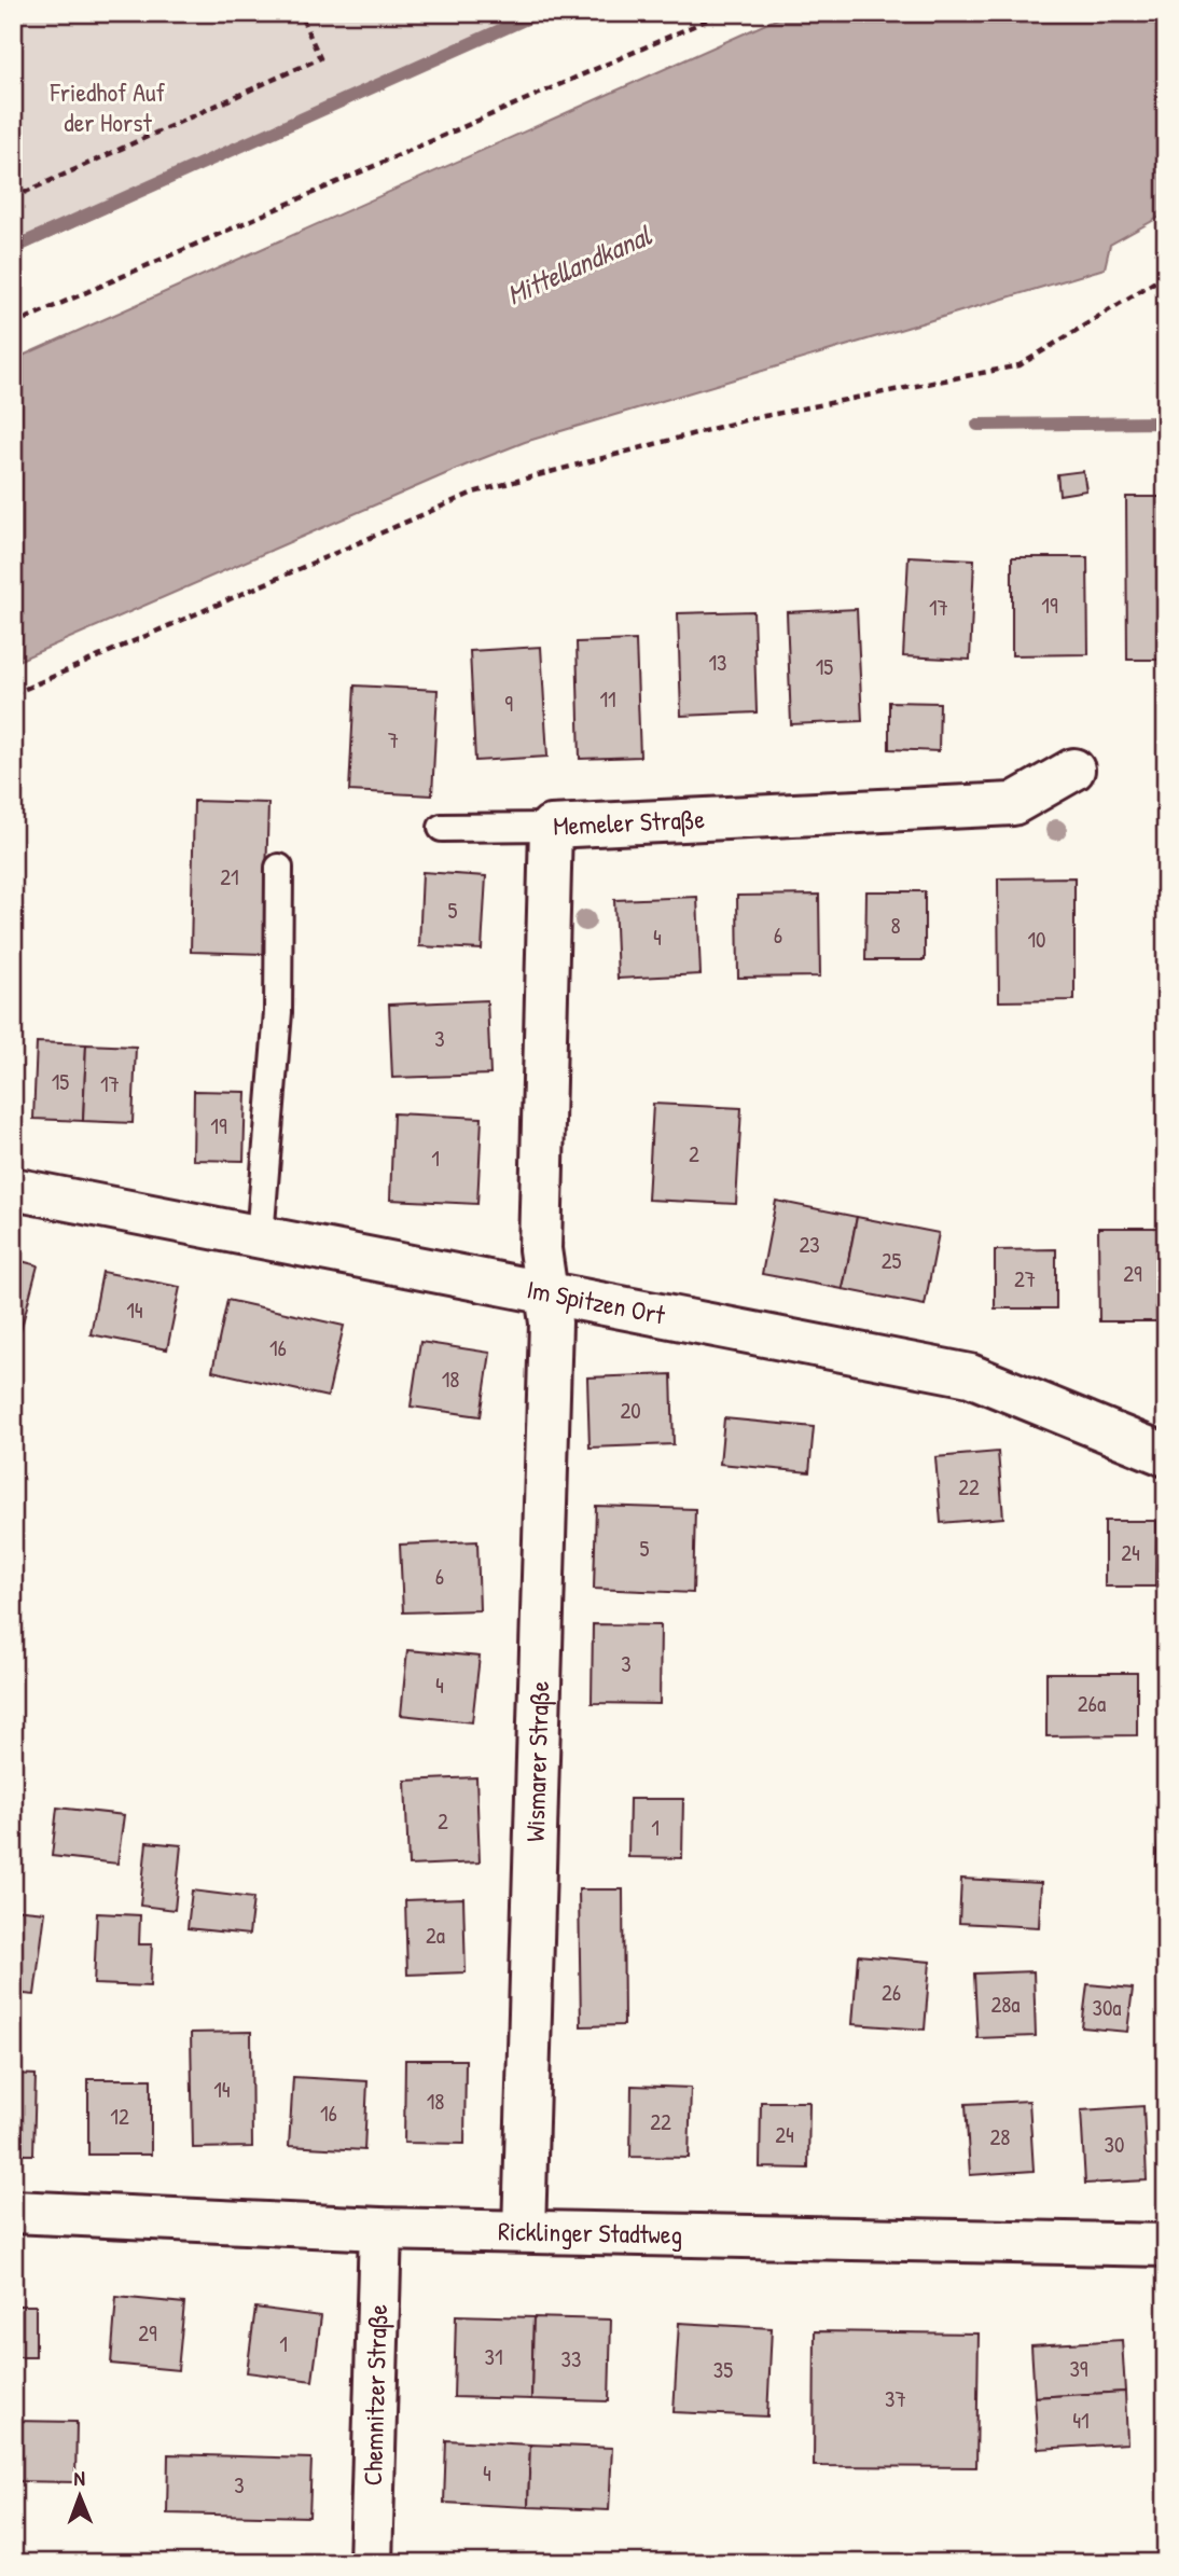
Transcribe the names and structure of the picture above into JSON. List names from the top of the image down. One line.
{"streets":{"street":["Memeler Straße","Im Spitzen Ort","Wismarer Straße","Ricklinger Stadtweg","Chemnitzer Straße"]},"crossings":[["Memeler Straße","Im Spitzen Ort"],["Memeler Straße","Wismarer Straße"],["Im Spitzen Ort","Wismarer Straße"],["Wismarer Straße","Ricklinger Stadtweg"],["Ricklinger Stadtweg","Chemnitzer Straße"]],"water":["Mittellandkanal"],"parks":["Friedhof Auf der Horst"],"house_numbers":["19","17","13","15","11","9","7","21","5","8","6","4","10","3","15","17","19","2","1","23","25","29","27","14","16","18","20","22","5","24","6","3","4","26a","2","1","2a","26","28a","30a","14","18","16","12","22","24","28","30","29","1","31","33","39","35","37","41","4","3"],"north":"top"}
